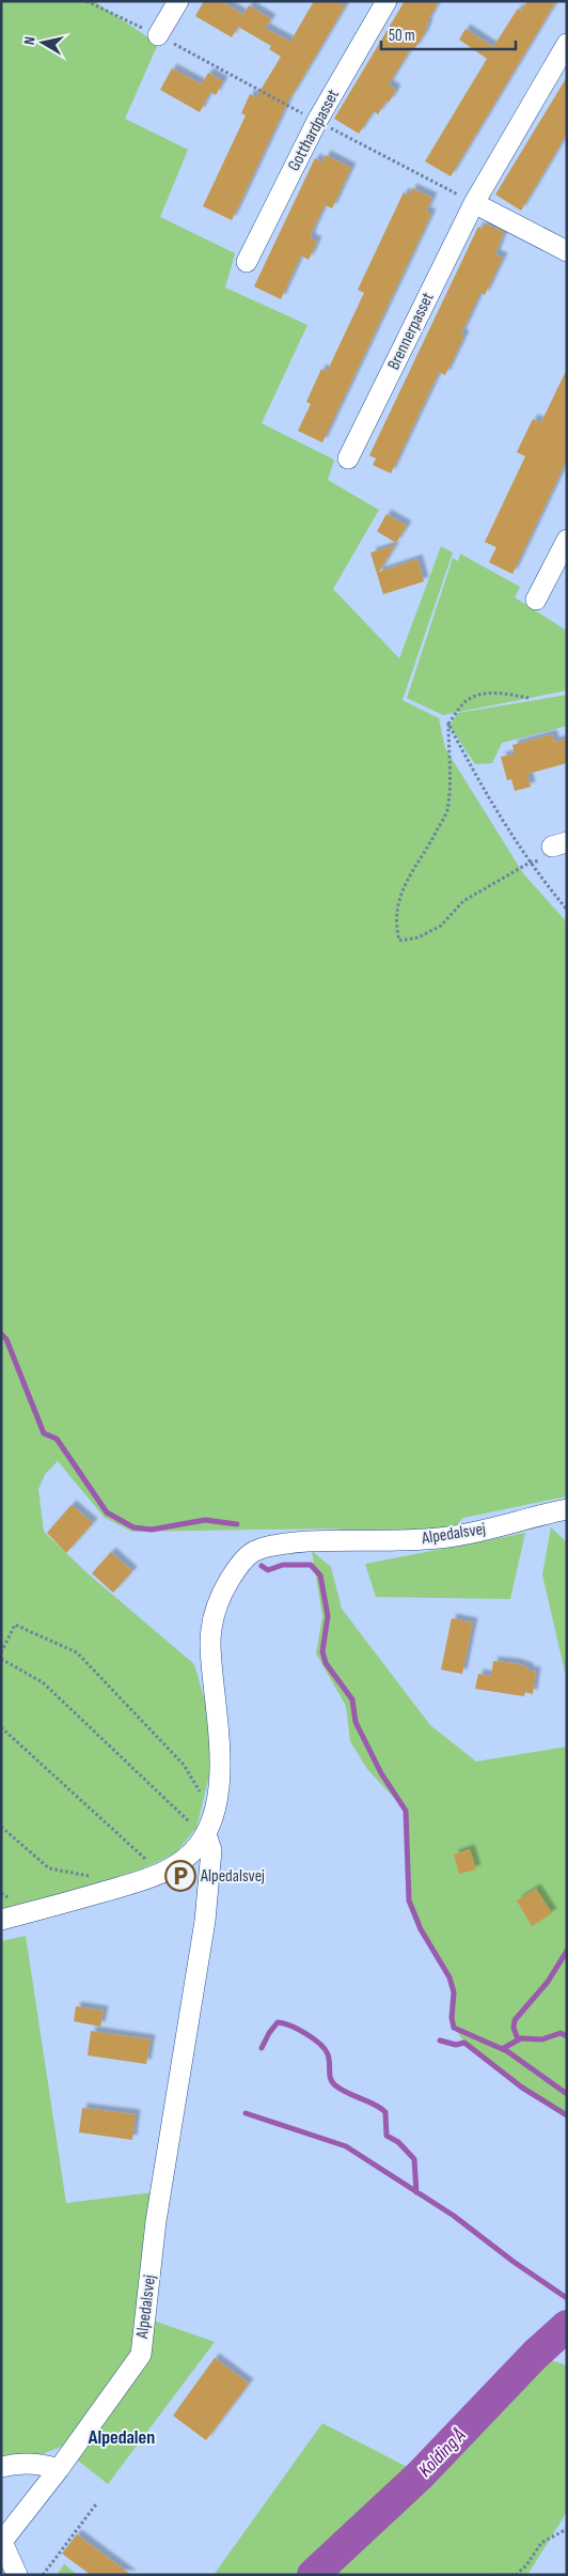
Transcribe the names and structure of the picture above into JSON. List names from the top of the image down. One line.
{"streets":{"street":["Gotthardpasset","Brennerpasset","Alpedalsvej"]},"districts":["Alpedalen"],"water":["Kolding Å"],"places":{"parking":["Alpedalsvej"]},"scale_bar":"50 m","north":"left"}
